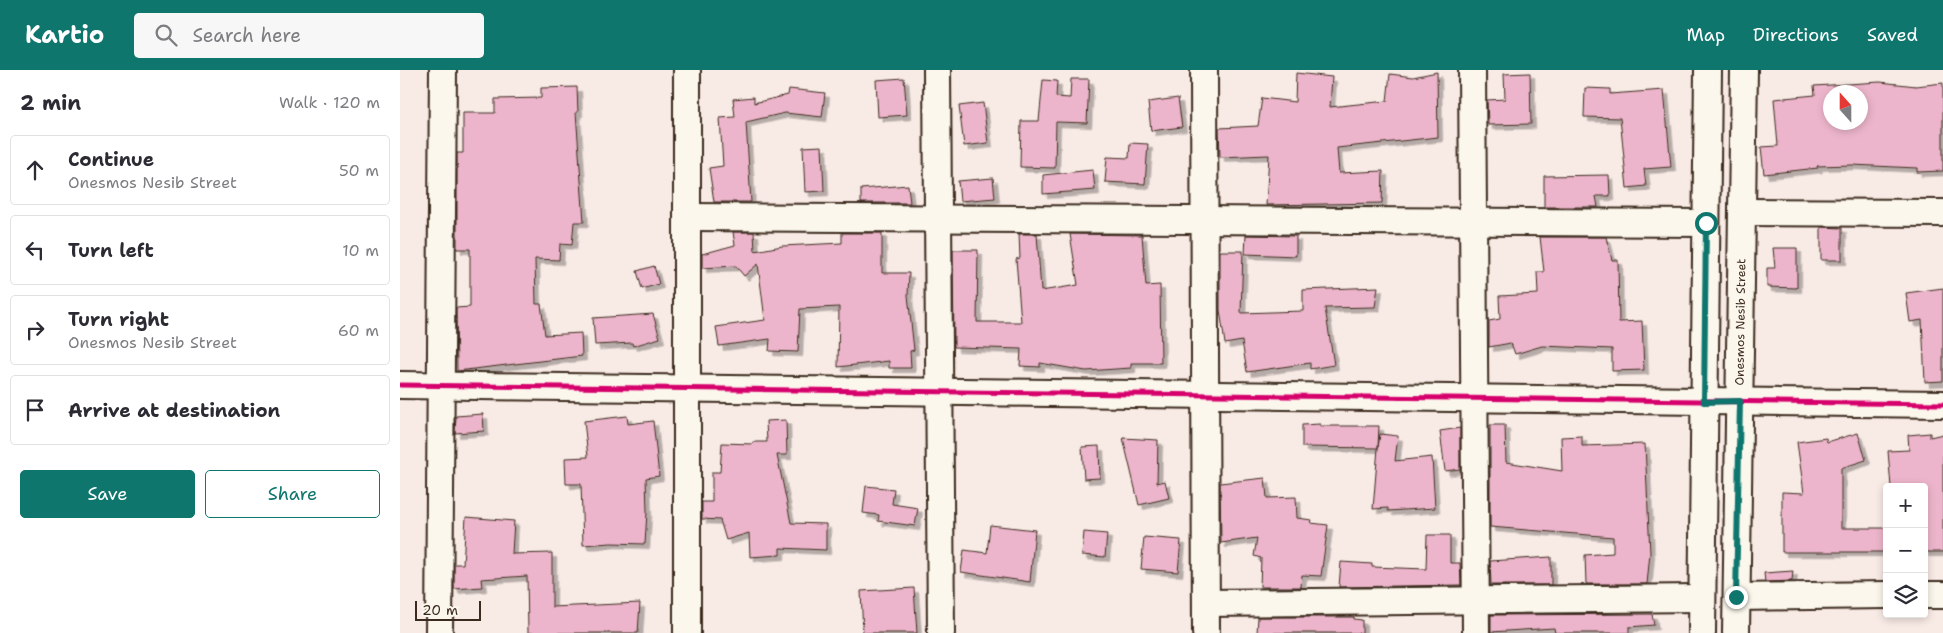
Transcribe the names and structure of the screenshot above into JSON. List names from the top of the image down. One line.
{"streets":{"street":["Onesmos Nesib Street"]},"scale_bar":"20 m","north":"top","page":{"header":"Kartio","search":"Search here","nav":["Map","Directions","Saved"],"heading":["2 min","Walk · 120 m"],"list":[["Continue","Onesmos Nesib Street","50 m"],["Turn left","10 m"],["Turn right","Onesmos Nesib Street","60 m"],"Arrive at destination"],"buttons":["Save","Share"],"map_buttons":["+","−"],"scale":"20 m"}}
